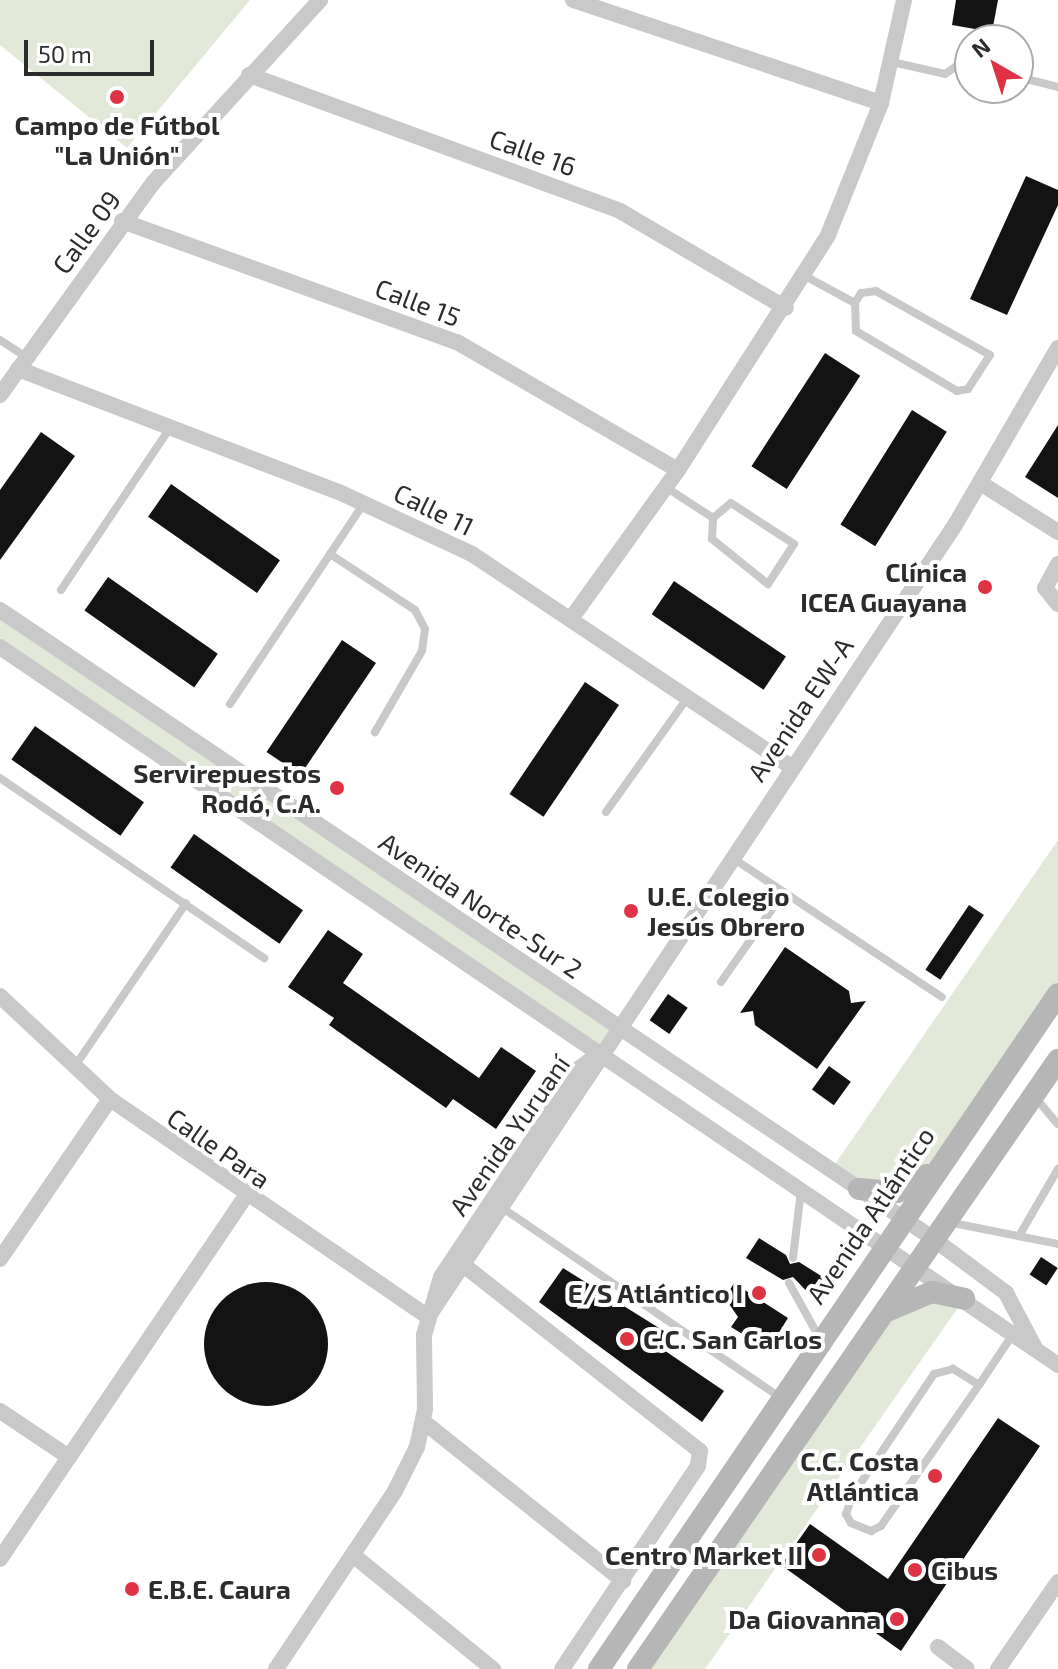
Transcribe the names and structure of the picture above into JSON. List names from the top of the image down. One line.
{"streets":{"main road":["Avenida Atlántico"],"street":["Calle 16","Calle 09","Calle 15","Calle 11","Avenida EW-A","Avenida Norte-Sur 2","Avenida Yuruaní","Calle Para"]},"crossings":[["Calle 16","Calle 09"],["Calle 09","Calle 15"],["Calle 09","Calle 11"],["Calle 11","Avenida EW-A"],["Avenida EW-A","Avenida Norte-Sur 2"],["Avenida EW-A","Avenida Yuruaní"],["Avenida Norte-Sur 2","Avenida Atlántico"],["Avenida Yuruaní","Calle Para"]],"places":["Campo de Fútbol \"La Unión\"","Clínica ICEA Guayana","Servirepuestos Rodó, C.A.","U.E. Colegio Jesús Obrero","E/S Atlántico I","C.C. San Carlos","C.C. Costa Atlántica","Centro Market II","Cibus","E.B.E. Caura","Da Giovanna"],"scale_bar":"50 m","north":"top left"}
